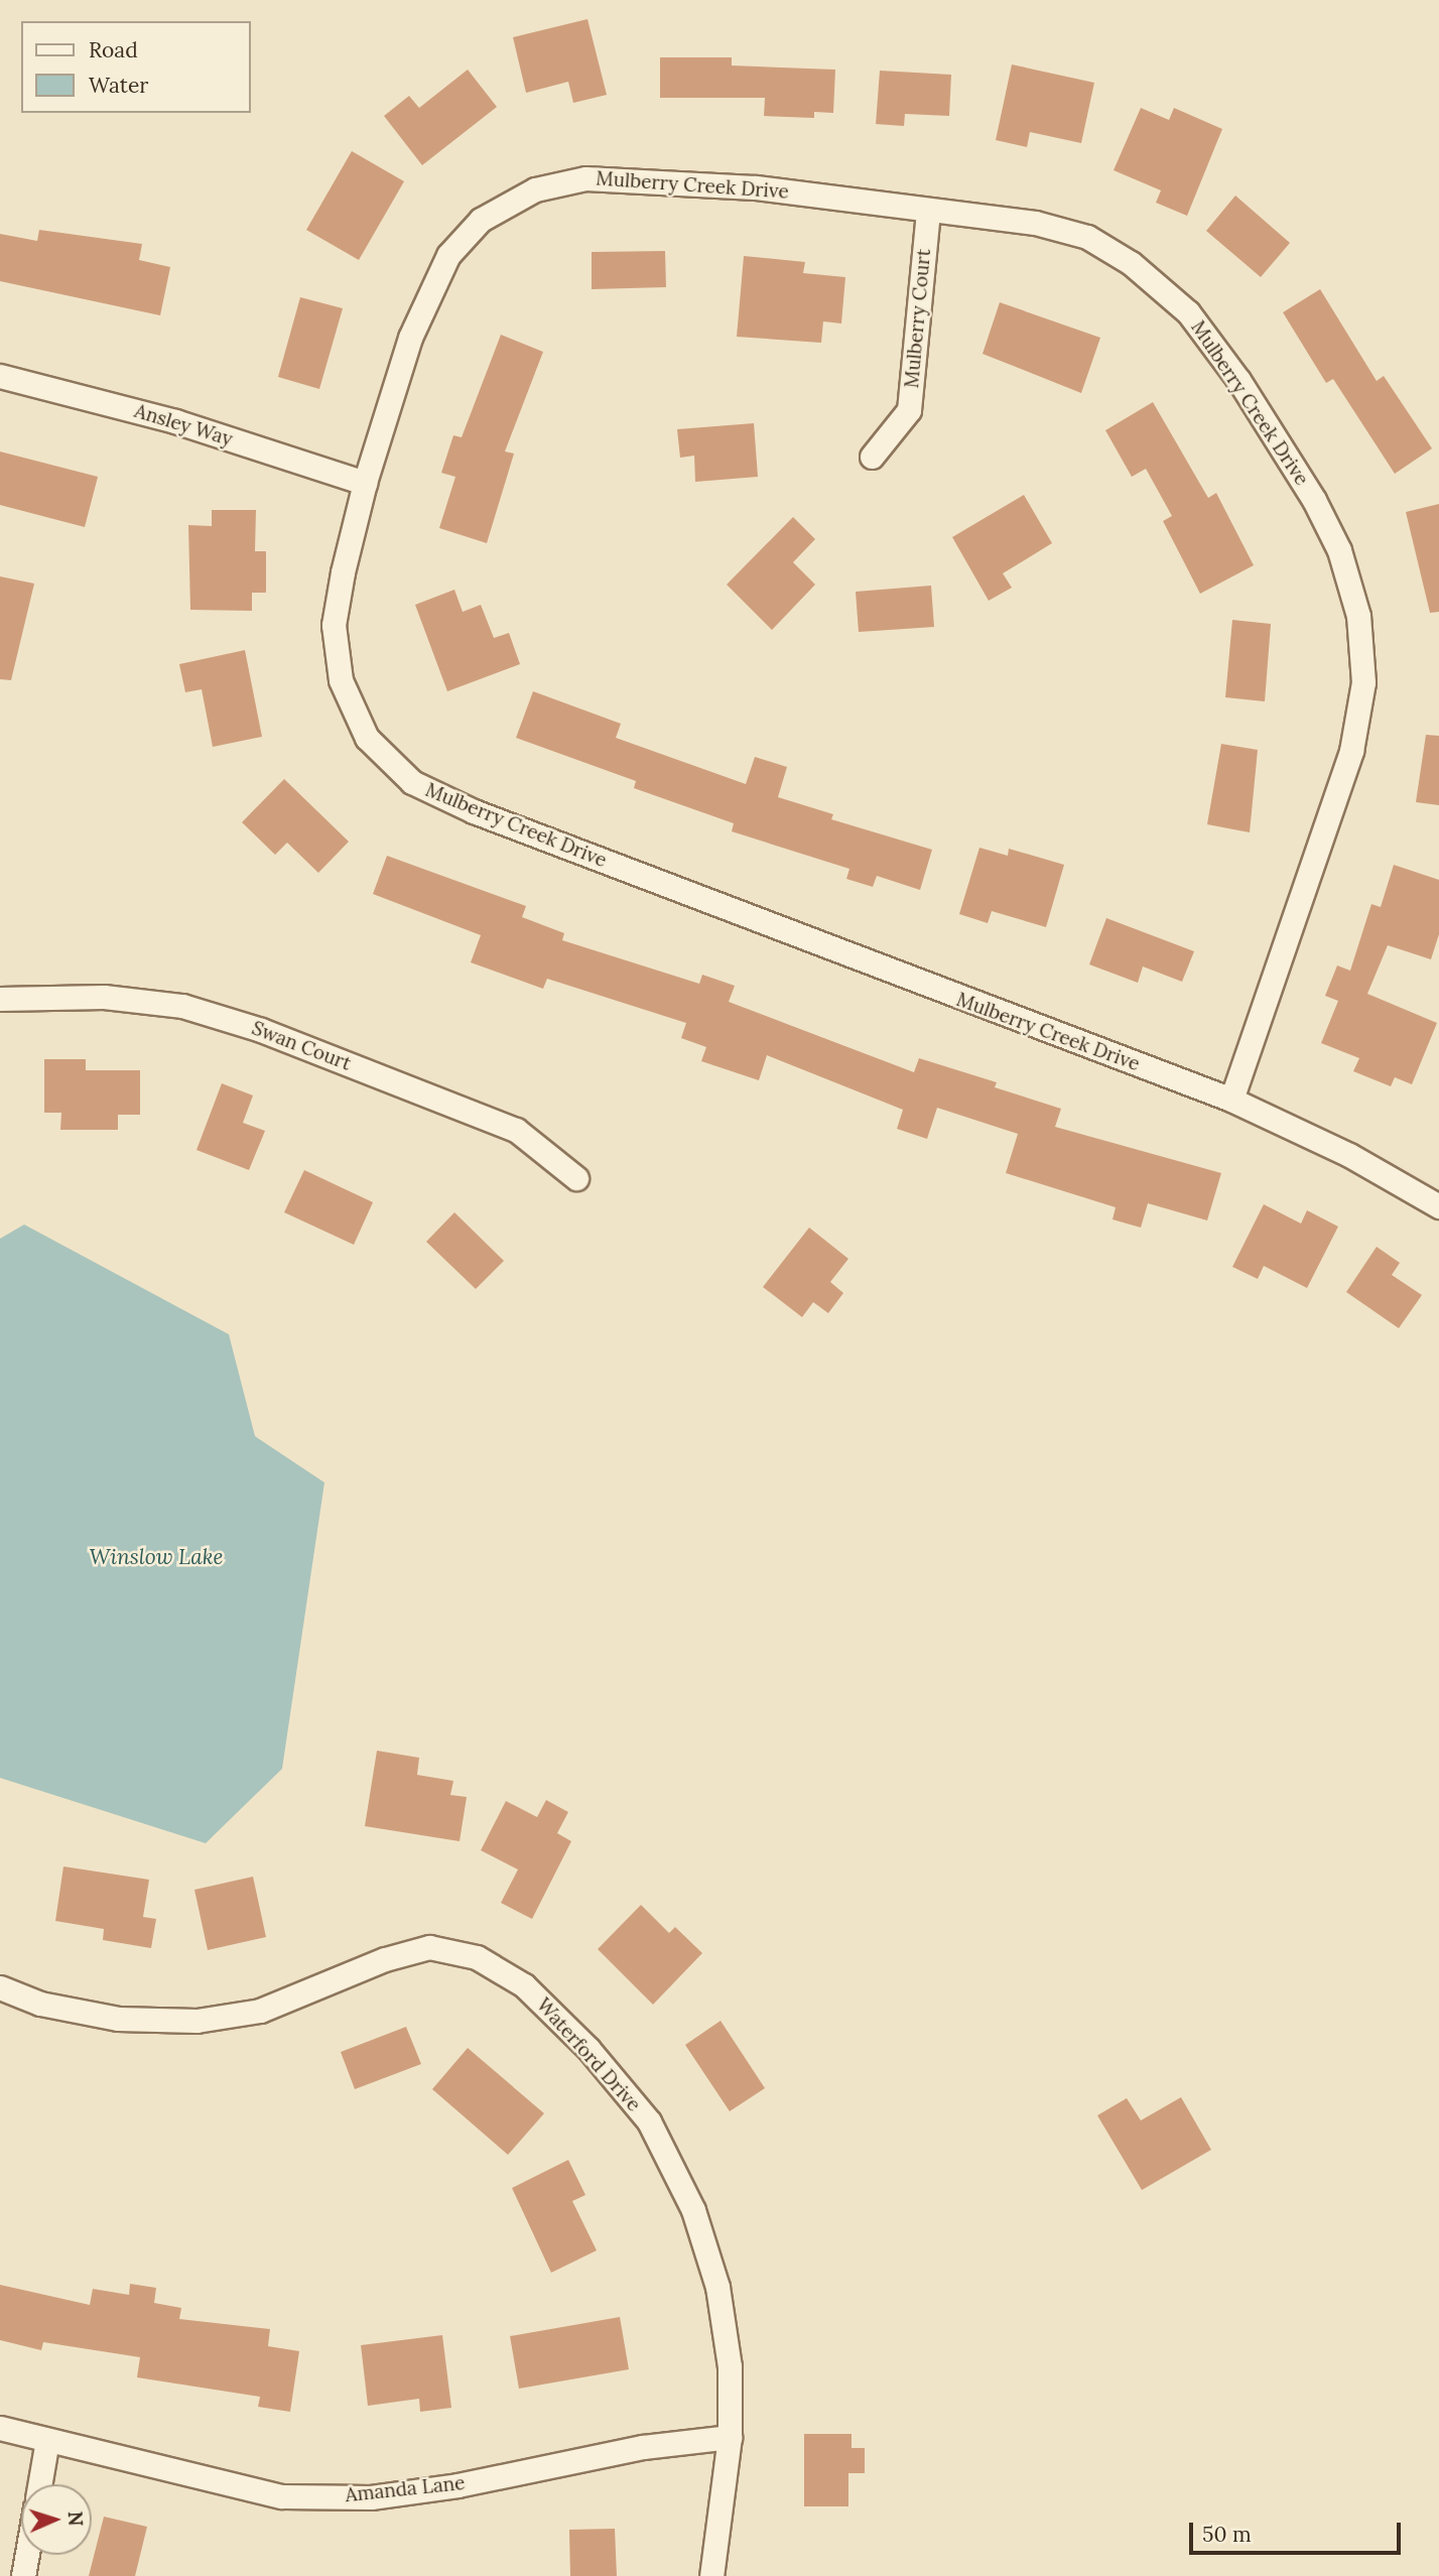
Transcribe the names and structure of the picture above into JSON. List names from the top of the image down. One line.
{"streets":{"street":["Mulberry Creek Drive","Mulberry Court","Ansley Way","Swan Court","Waterford Drive","Amanda Lane"]},"crossings":[["Mulberry Creek Drive","Mulberry Court"],["Mulberry Creek Drive","Ansley Way"],["Waterford Drive","Amanda Lane"]],"water":["Winslow Lake"],"legend":["Road","Water"],"scale_bar":"50 m","north":"right"}
